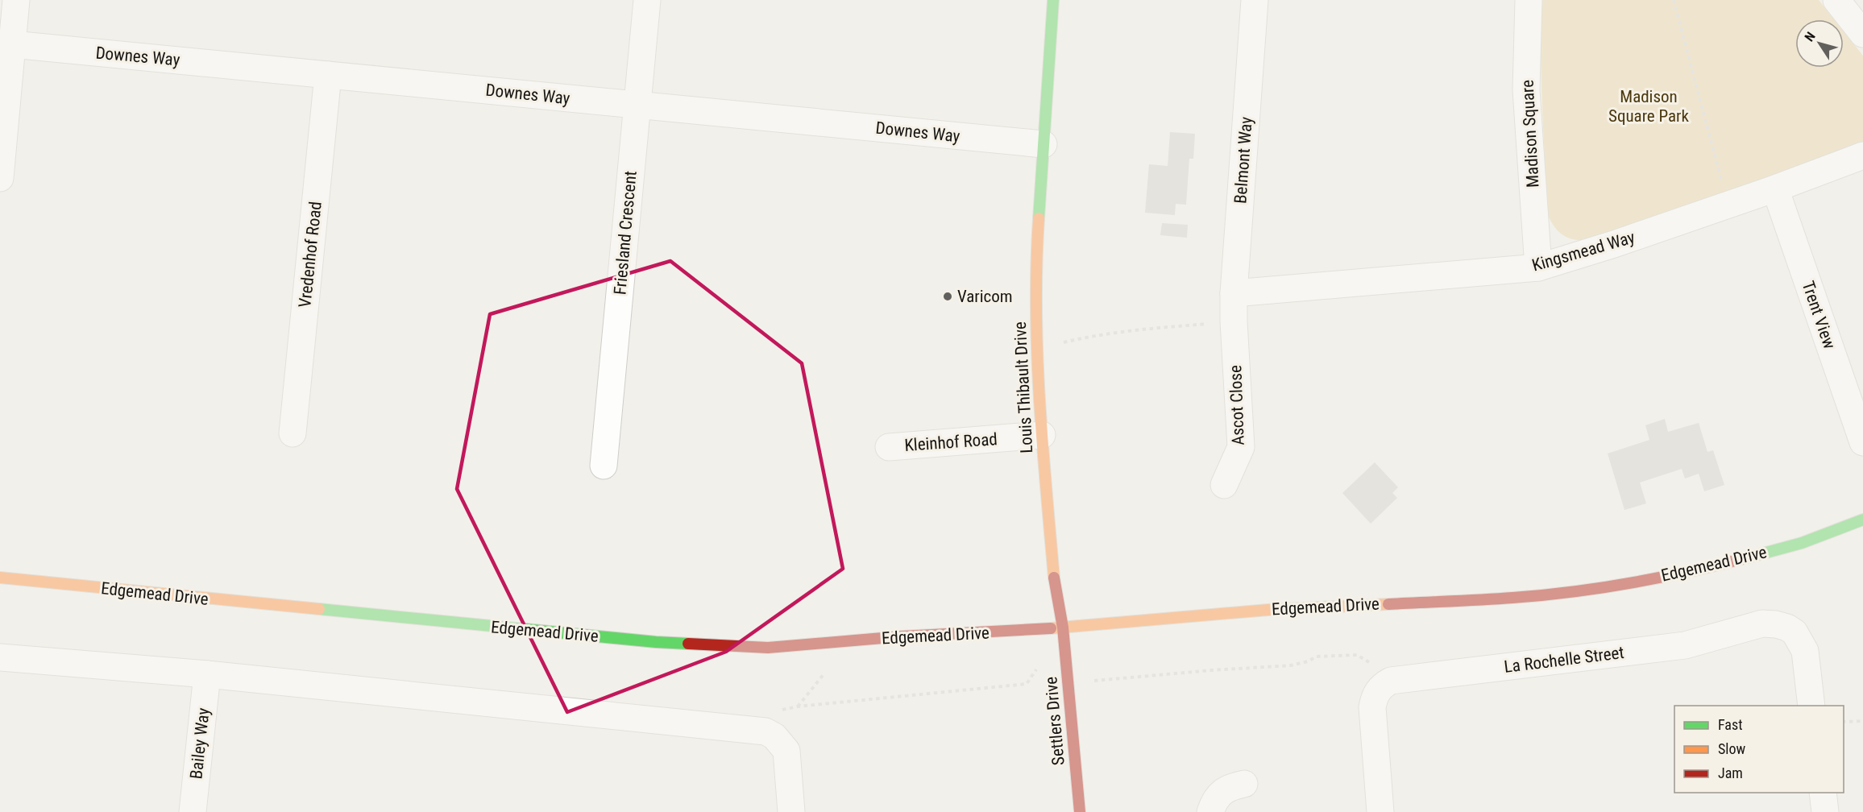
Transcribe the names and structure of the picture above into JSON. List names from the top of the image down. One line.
{"streets":{"street":["Downes Way","Madison Square","Belmont Way","Friesland Crescent","Kingsmead Way","Vredenhof Road","Trent View","Louis Thibault Drive","Ascot Close","Kleinhof Road","Edgemead Drive","La Rochelle Street","Settlers Drive","Bailey Way"]},"crossings":[["Downes Way","Friesland Crescent"],["Downes Way","Vredenhof Road"],["Downes Way","Louis Thibault Drive"],["Madison Square","Kingsmead Way"],["Belmont Way","Kingsmead Way"],["Belmont Way","Ascot Close"],["Kingsmead Way","Trent View"],["Louis Thibault Drive","Kleinhof Road"],["Louis Thibault Drive","Edgemead Drive"],["Louis Thibault Drive","Settlers Drive"],["Edgemead Drive","Settlers Drive"]],"parks":["Madison Square Park"],"places":["Varicom"],"legend":["Fast","Slow","Jam"],"north":"top left"}
